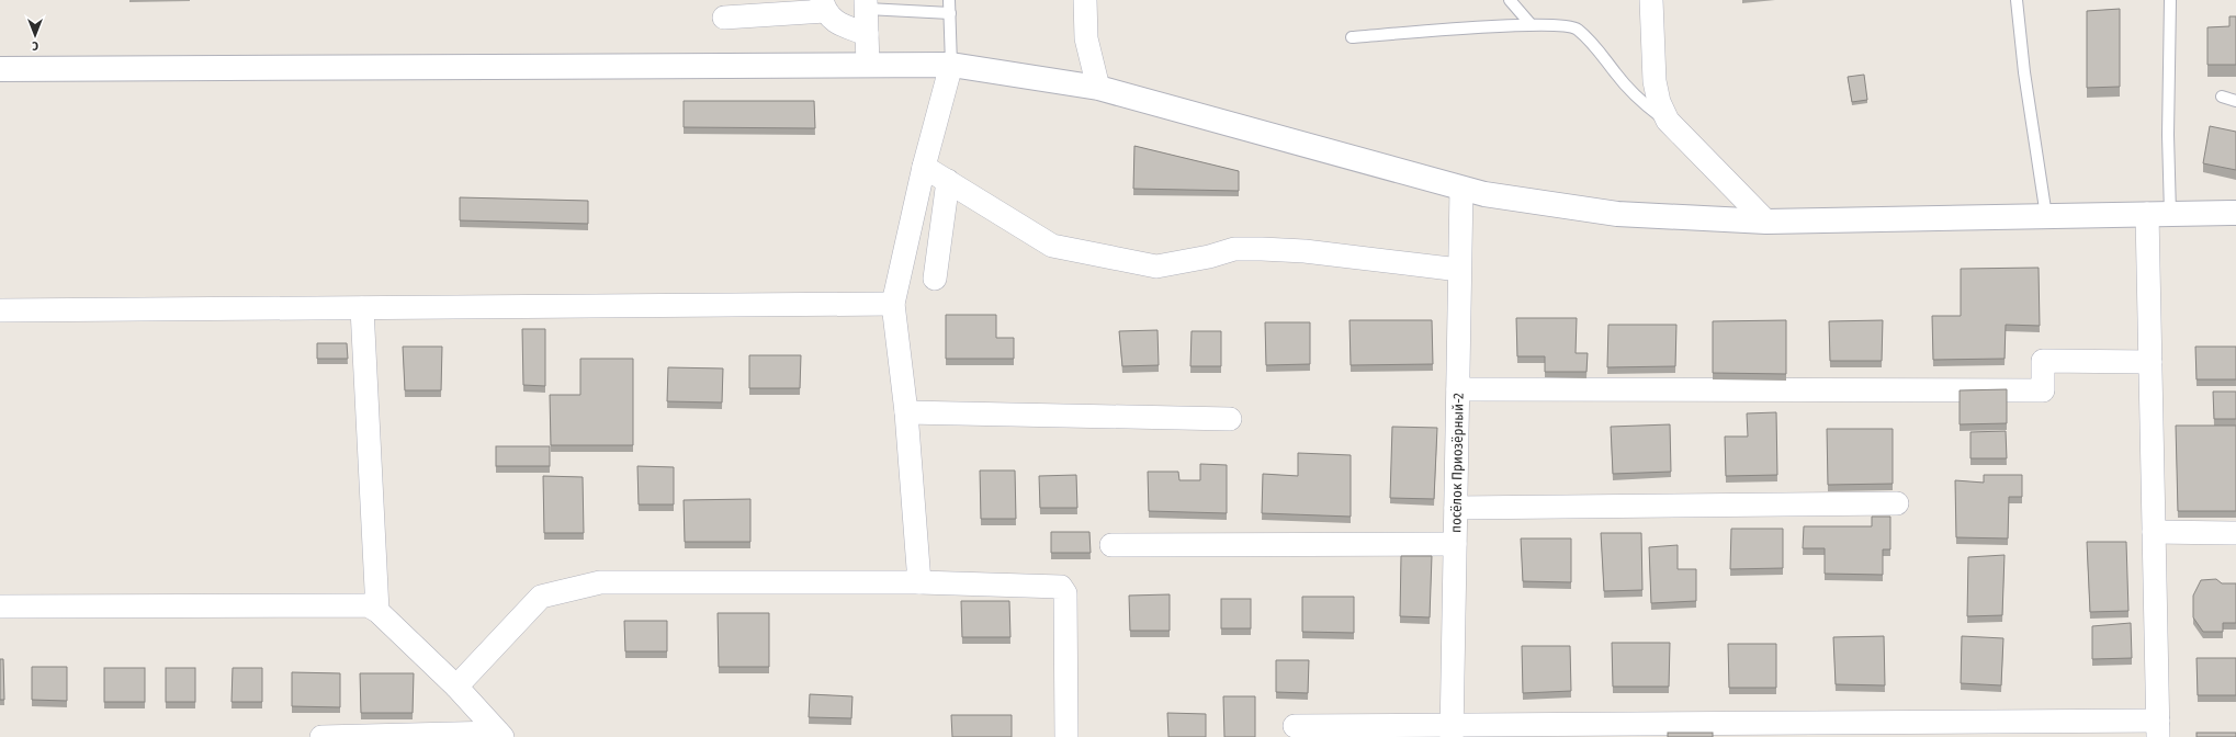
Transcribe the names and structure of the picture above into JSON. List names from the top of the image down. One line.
{"streets":{"street":["посёлок Приозёрный-2"]},"north":"bottom"}
